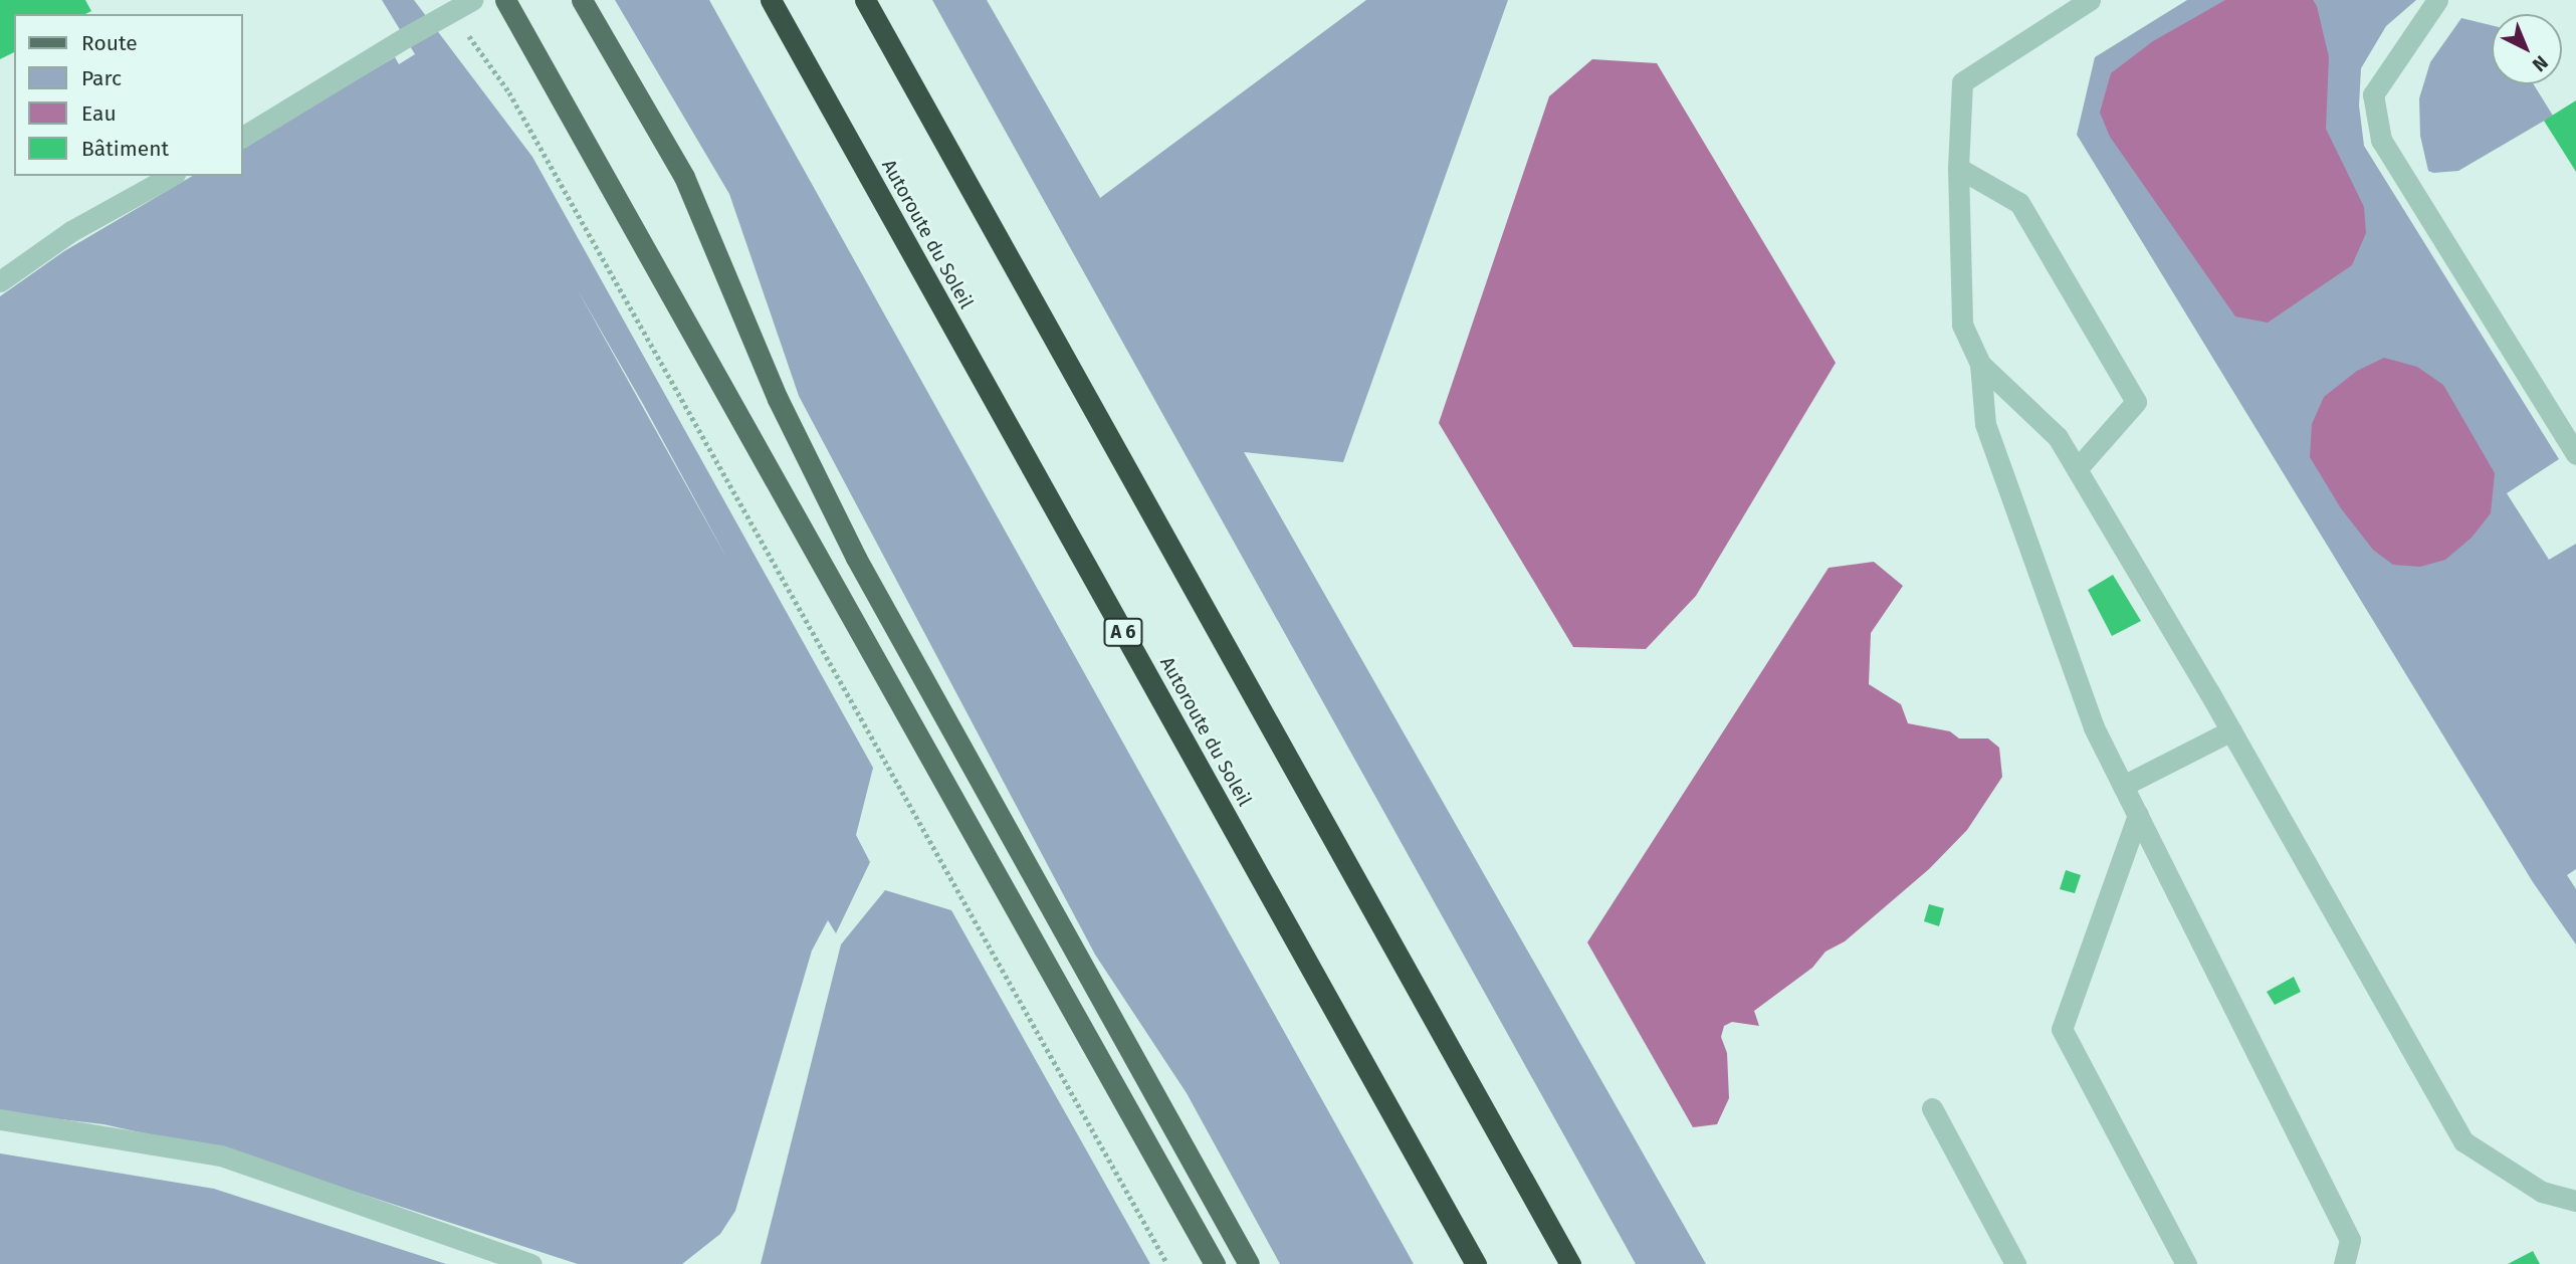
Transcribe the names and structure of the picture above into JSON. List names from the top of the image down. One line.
{"streets":{"highway":["Autoroute du Soleil","A 6"]},"legend":["Route","Parc","Eau","Bâtiment"],"north":"bottom right"}
